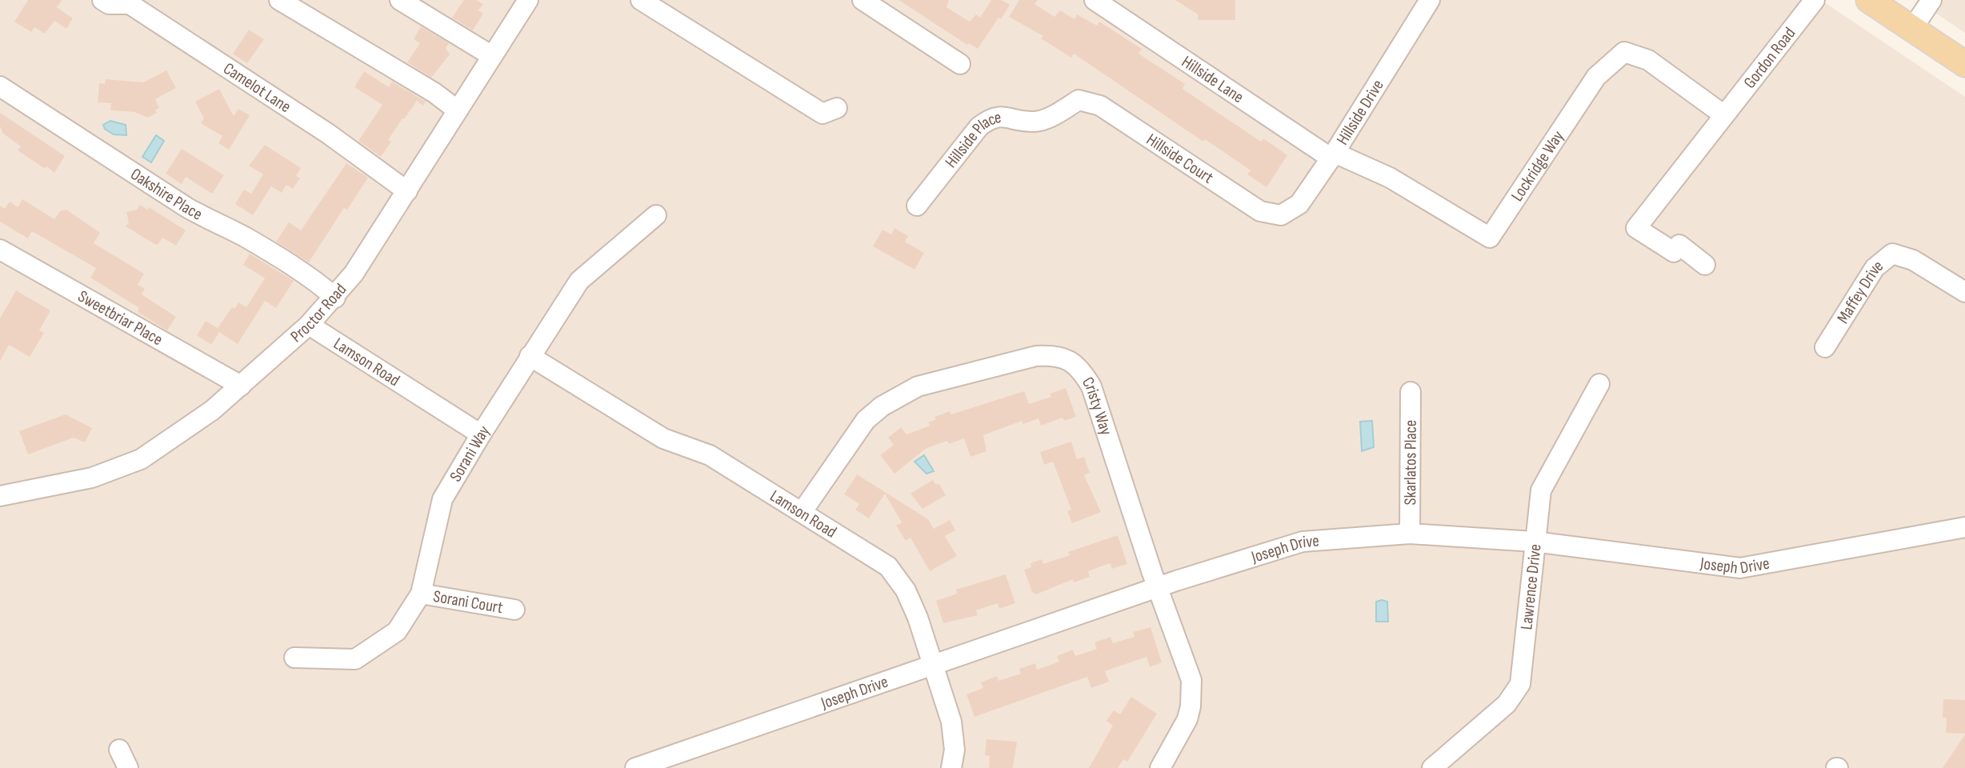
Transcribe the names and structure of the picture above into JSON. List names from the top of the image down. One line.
{"streets":{"street":["Gordon Road","Hillside Lane","Camelot Lane","Hillside Drive","Hillside Place","Hillside Court","Lockridge Way","Oakshire Place","Maffey Drive","Proctor Road","Sweetbriar Place","Lamson Road","Cristy Way","Sorani Way","Skarlatos Place","Joseph Drive","Lawrence Drive","Sorani Court"]},"crossings":[["Gordon Road","Lockridge Way"],["Hillside Lane","Hillside Drive"],["Hillside Lane","Lockridge Way"],["Camelot Lane","Proctor Road"],["Hillside Drive","Hillside Court"],["Hillside Drive","Lockridge Way"],["Hillside Place","Hillside Court"],["Oakshire Place","Proctor Road"],["Proctor Road","Sweetbriar Place"],["Proctor Road","Lamson Road"],["Lamson Road","Cristy Way"],["Lamson Road","Sorani Way"],["Lamson Road","Joseph Drive"],["Cristy Way","Joseph Drive"],["Sorani Way","Sorani Court"],["Skarlatos Place","Joseph Drive"],["Joseph Drive","Lawrence Drive"]]}
